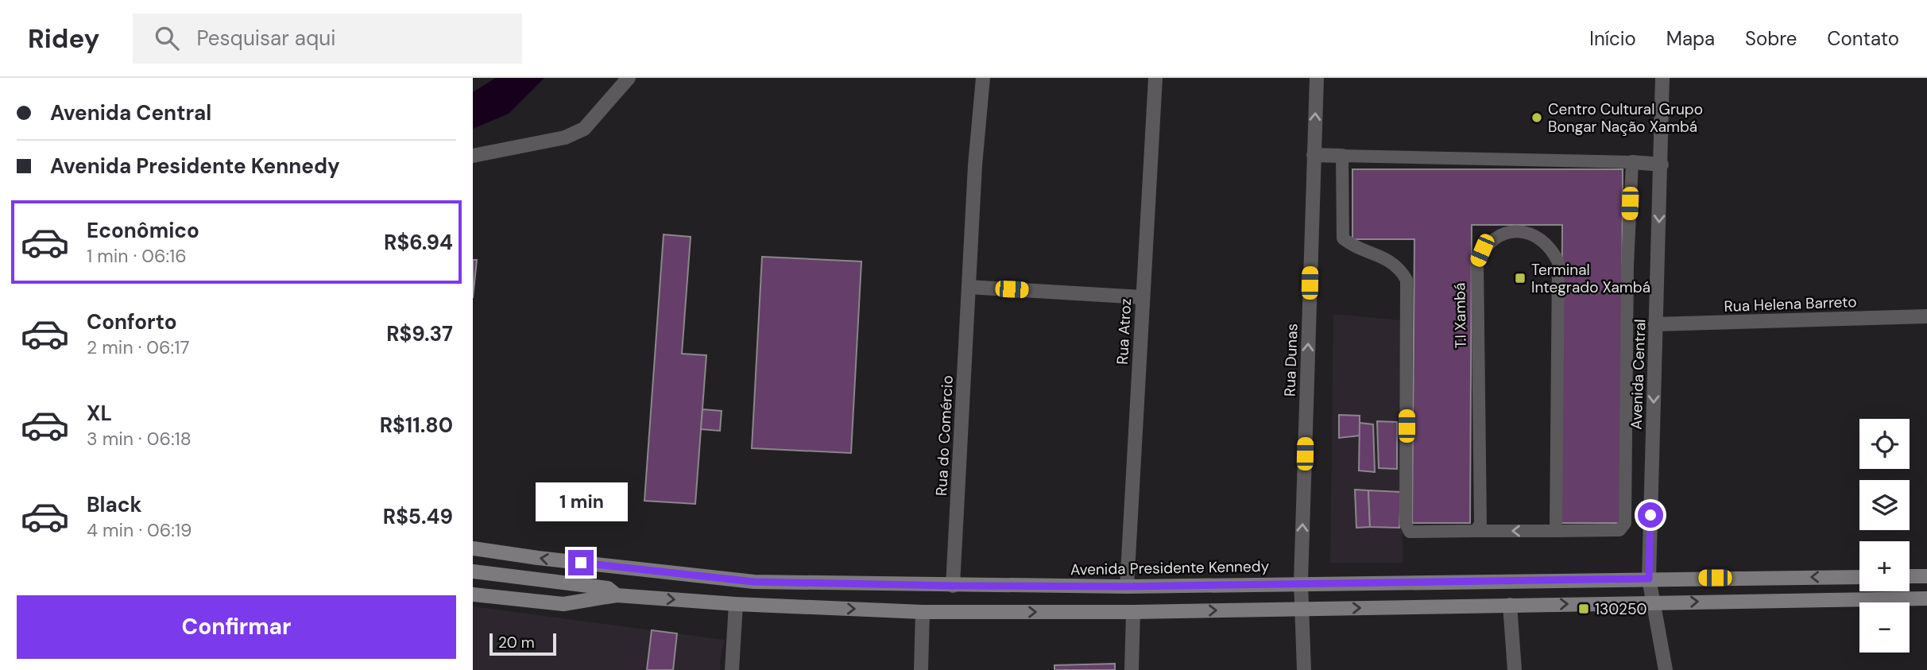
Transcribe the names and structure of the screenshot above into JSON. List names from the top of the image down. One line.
{"streets":{"main road":["Avenida Presidente Kennedy"],"street":["Rua Helena Barreto","Rua Atroz","Rua Dunas","Avenida Central","Rua do Comércio"],"lane":["T.I Xambá"]},"crossings":[["Rua Helena Barreto","Avenida Central"],["Rua Atroz","Avenida Presidente Kennedy"],["Rua Dunas","Avenida Presidente Kennedy"],["Avenida Central","Avenida Presidente Kennedy"],["Rua do Comércio","Avenida Presidente Kennedy"]],"one_way":["Rua Dunas","Avenida Central"],"places":{"other":["Centro Cultural Grupo Bongar Nação Xambá"],"transit":["Terminal Integrado Xambá","130250"]},"scale_bar":"20 m","page":{"header":"Ridey","search":"Pesquisar aqui","nav":["Início","Mapa","Sobre","Contato"],"banner":["Avenida Central","Avenida Presidente Kennedy"],"list":[{"name":"Econômico","note":"1 min · 06:16","value":"R$6.94"},{"name":"Conforto","note":"2 min · 06:17","value":"R$9.37"},{"name":"XL","note":"3 min · 06:18","value":"R$11.80"},{"name":"Black","note":"4 min · 06:19","value":"R$5.49"}],"map_buttons":["+","−"],"bubble":"1 min","buttons":"Confirmar","scale":"20 m"}}
